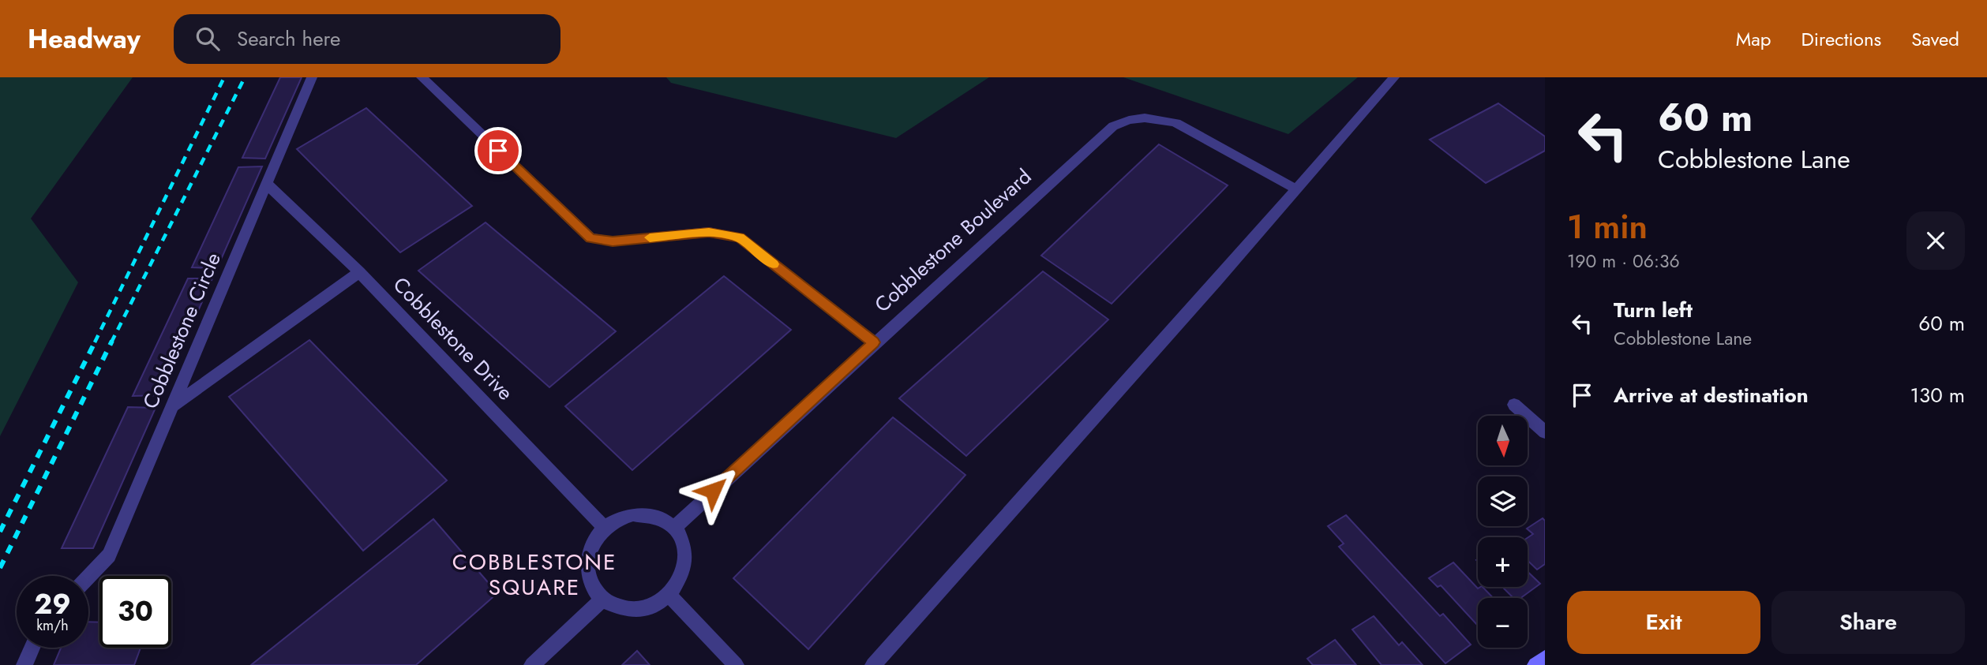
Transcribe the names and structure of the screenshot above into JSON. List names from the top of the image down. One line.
{"streets":{"street":["Cobblestone Boulevard","Cobblestone Circle","Cobblestone Drive"]},"crossings":[["Cobblestone Boulevard","Cobblestone Drive"],["Cobblestone Circle","Cobblestone Drive"]],"districts":["COBBLESTONE SQUARE"],"north":"bottom","page":{"header":"Headway","search":"Search here","nav":["Map","Directions","Saved"],"turn":["60 m","Cobblestone Lane"],"heading":["1 min","190 m · 06:36"],"list":[{"name":"Turn left","note":"Cobblestone Lane","value":"60 m"},{"name":"Arrive at destination","value":"130 m"}],"map_buttons":["+","−"],"speed":"29 km/h","limit":"30","buttons":["Exit","Share"]}}
